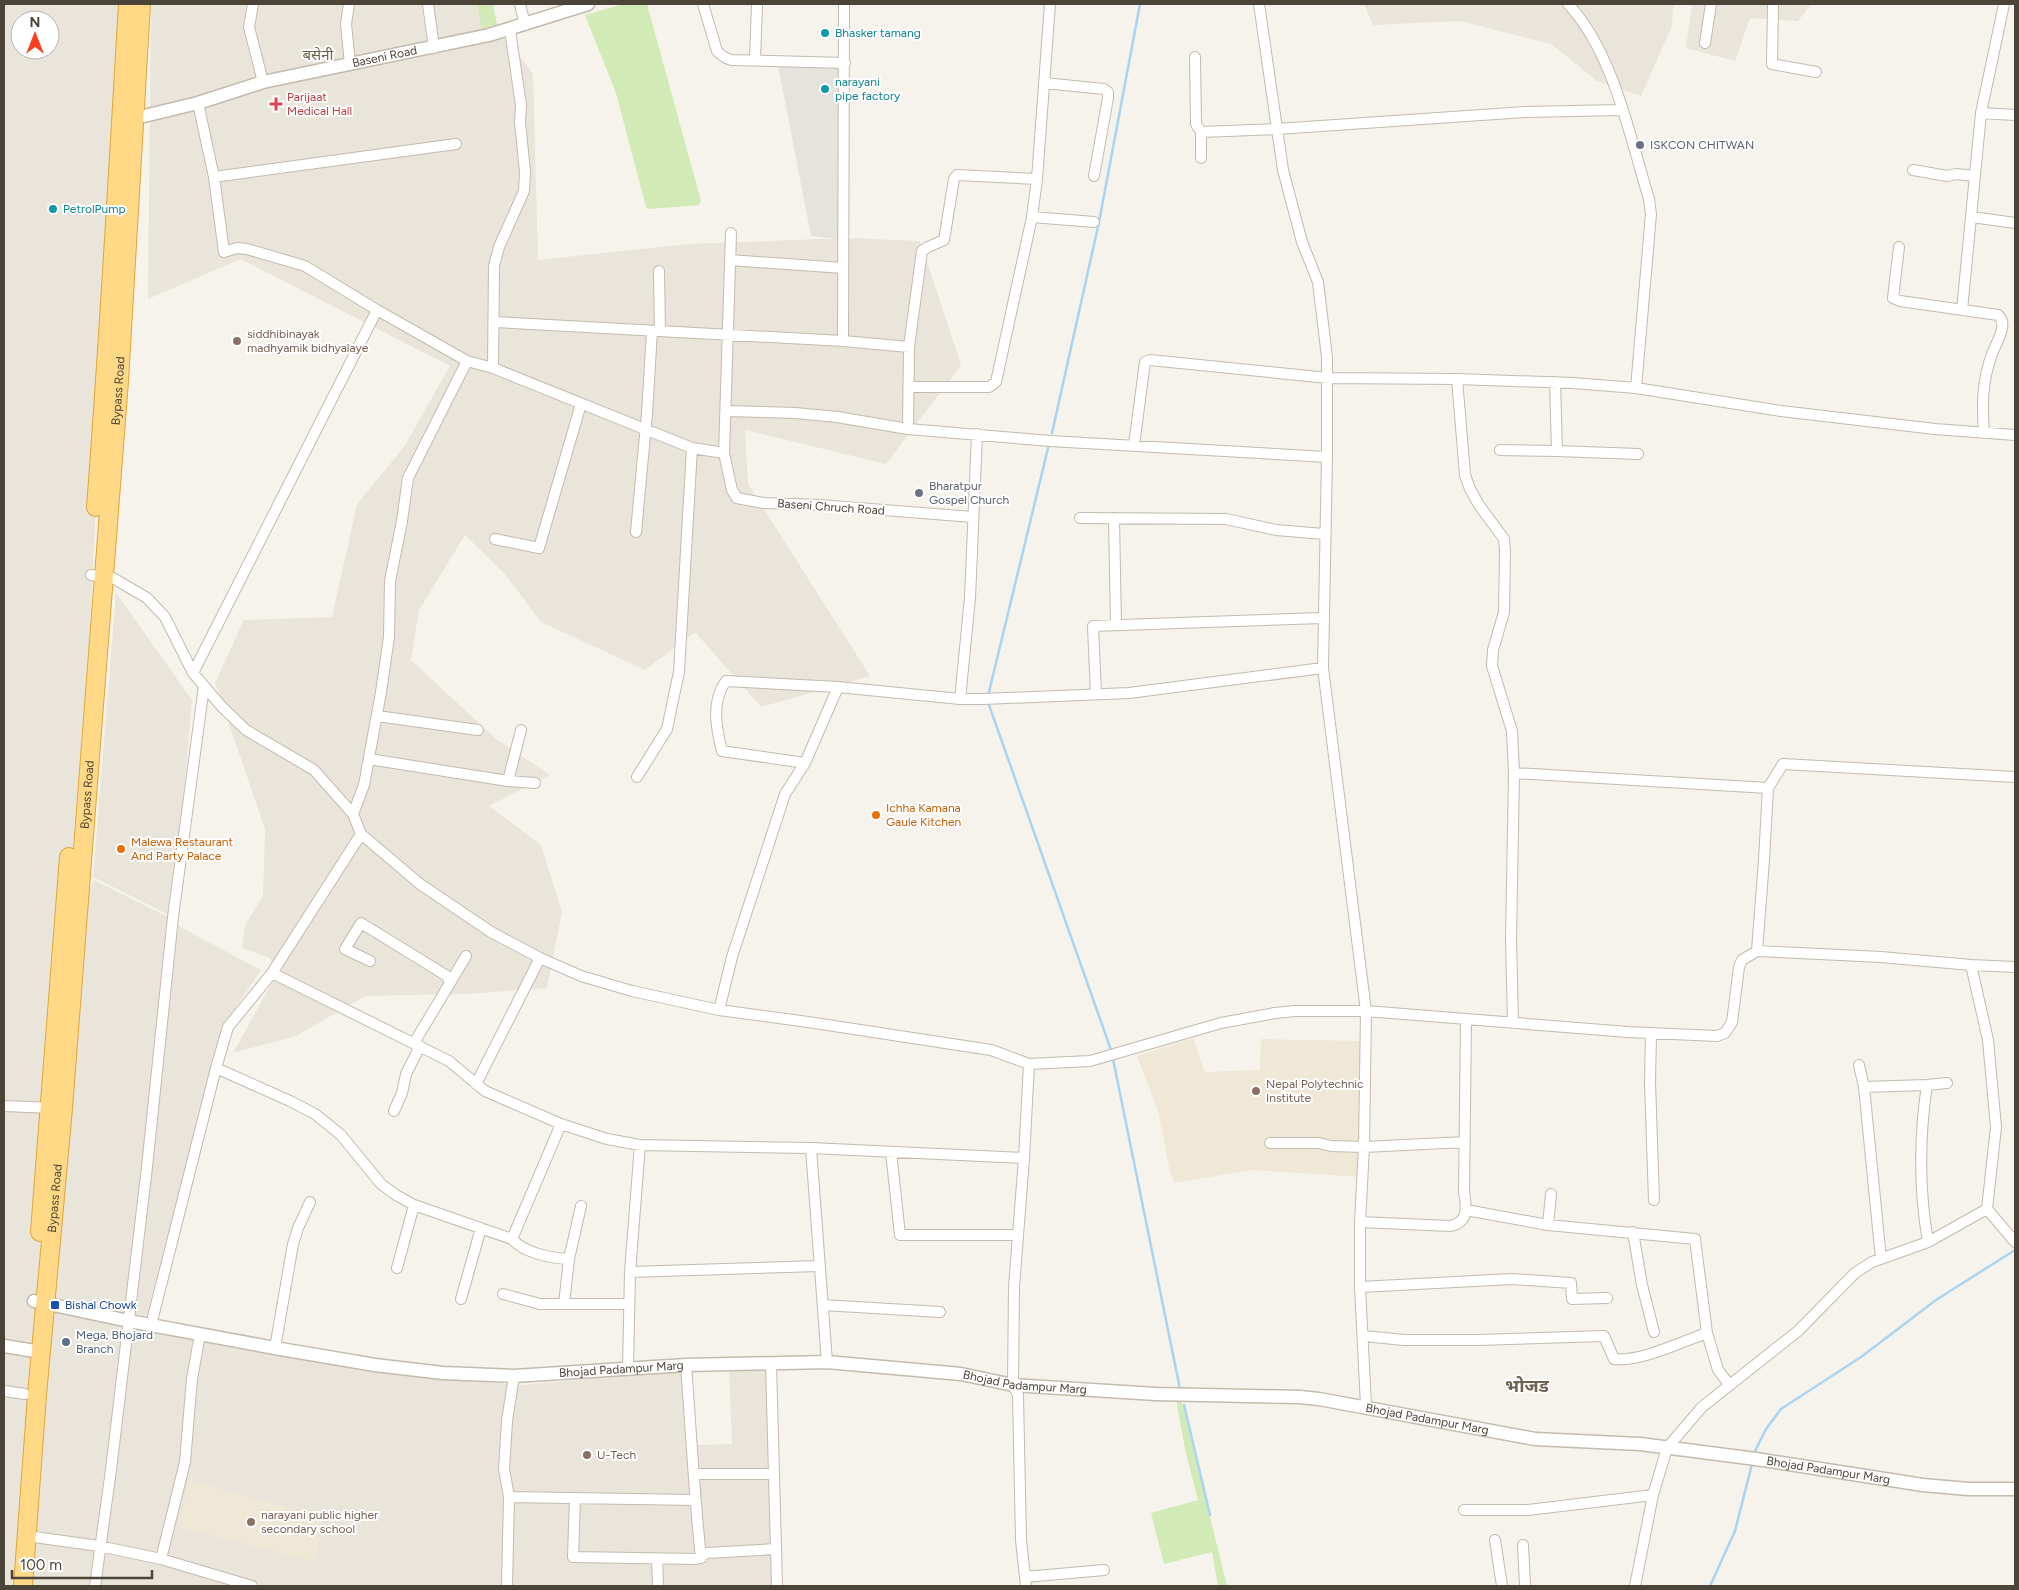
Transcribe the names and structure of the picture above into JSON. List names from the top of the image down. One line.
{"streets":{"highway":["Bypass Road"],"street":["Baseni Road","Baseni Chruch Road","Bhojad Padampur Marg"]},"crossings":[["Baseni Road","Bypass Road"],["Bypass Road","Bhojad Padampur Marg"]],"districts":["बसेनी","भोजड"],"places":{"other":["Bhasker tamang","narayani pipe factory","ISKCON CHITWAN","PetrolPump","siddhibinayak madhyamik bidhyalaye","Bharatpur Gospel Church","Ichha Kamana Gaule Kitchen","Malewa Restaurant And Party Palace","Nepal Polytechnic Institute","Mega, Bhojard Branch","U-Tech","narayani public higher secondary school"],"health":["Parijaat Medical Hall"],"transit":["Bishal Chowk"]},"scale_bar":"100 m","north":"top"}
